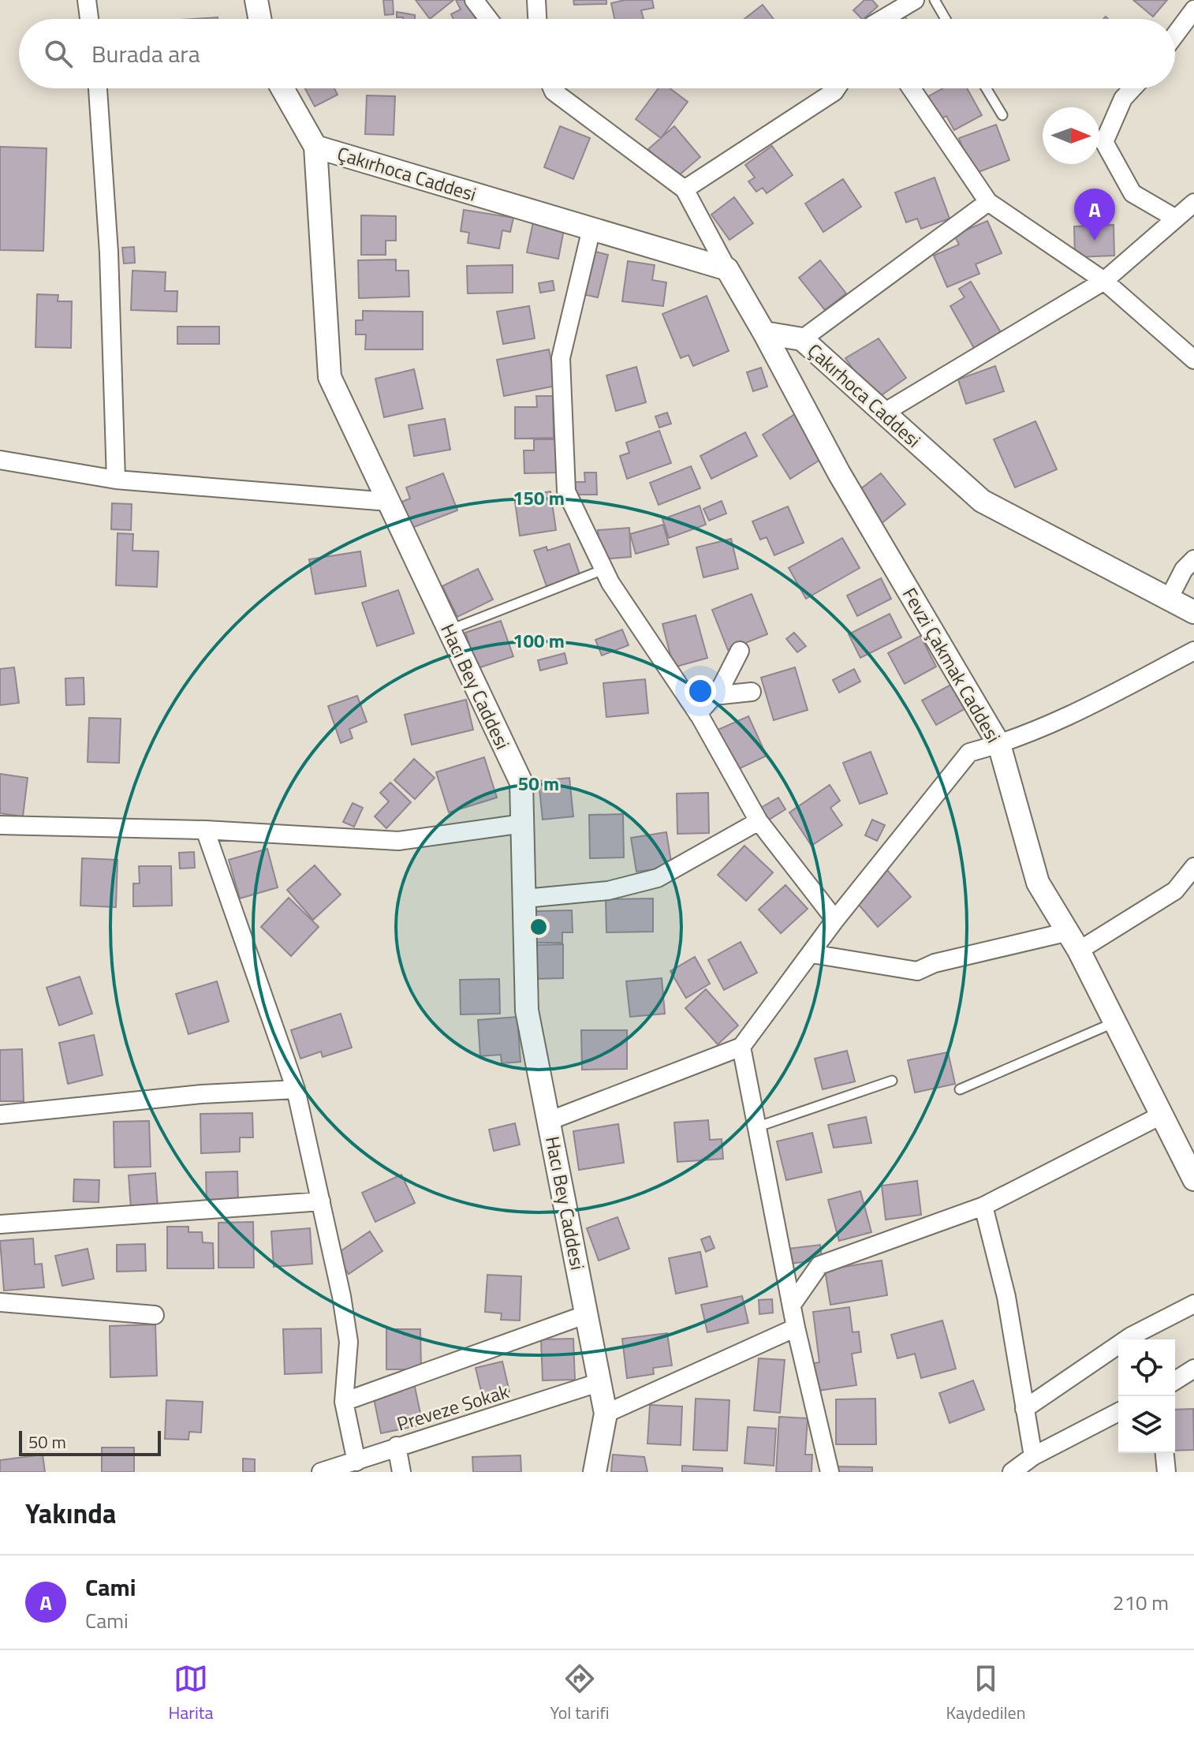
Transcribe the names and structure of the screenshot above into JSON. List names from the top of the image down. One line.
{"streets":{"street":["Çakırhoca Caddesi","Fevzi Çakmak Caddesi","Hacı Bey Caddesi","Preveze Sokak"]},"crossings":[["Çakırhoca Caddesi","Fevzi Çakmak Caddesi"],["Çakırhoca Caddesi","Hacı Bey Caddesi"],["Hacı Bey Caddesi","Preveze Sokak"]],"scale_bar":"50 m","north":"right","page":{"search":"Burada ara","pins":"A","scale":"50 m","heading":"Yakında","list":[{"mark":"A","name":"Cami","note":"Cami","value":"210 m"}],"nav":["Harita","Yol tarifi","Kaydedilen"]},"rings":["150 m","100 m","50 m"]}
